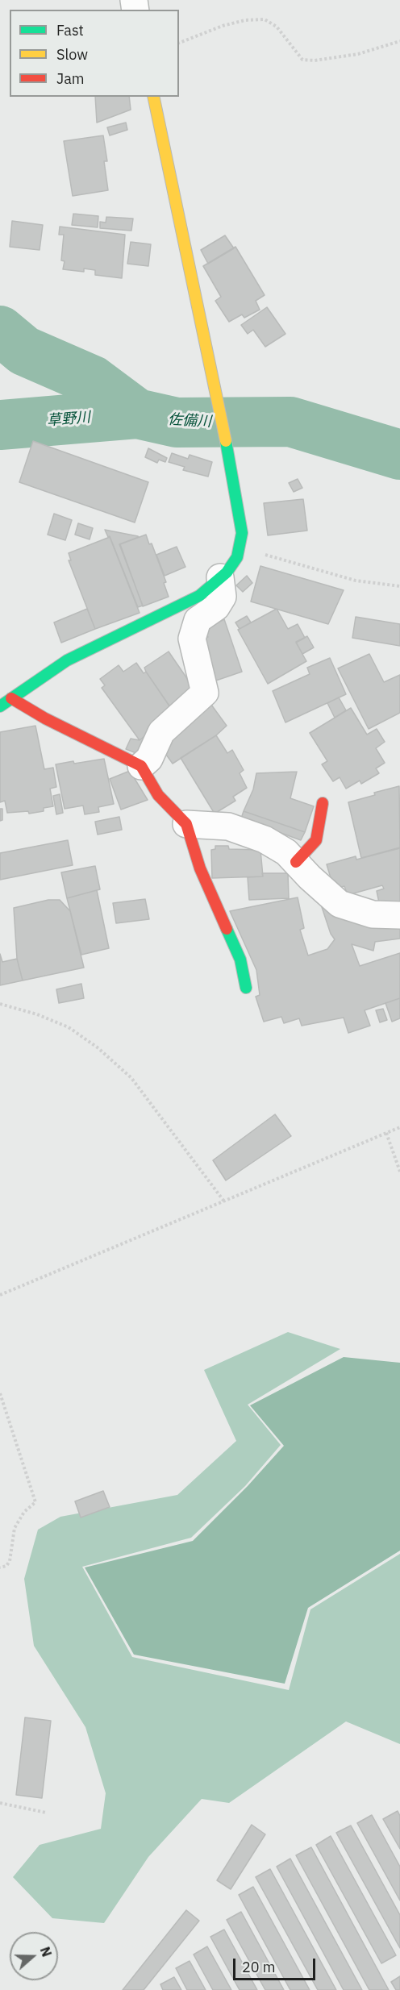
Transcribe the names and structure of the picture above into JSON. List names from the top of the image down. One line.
{"water":["草野川","佐備川"],"legend":["Fast","Slow","Jam"],"scale_bar":"20 m","north":"right"}
